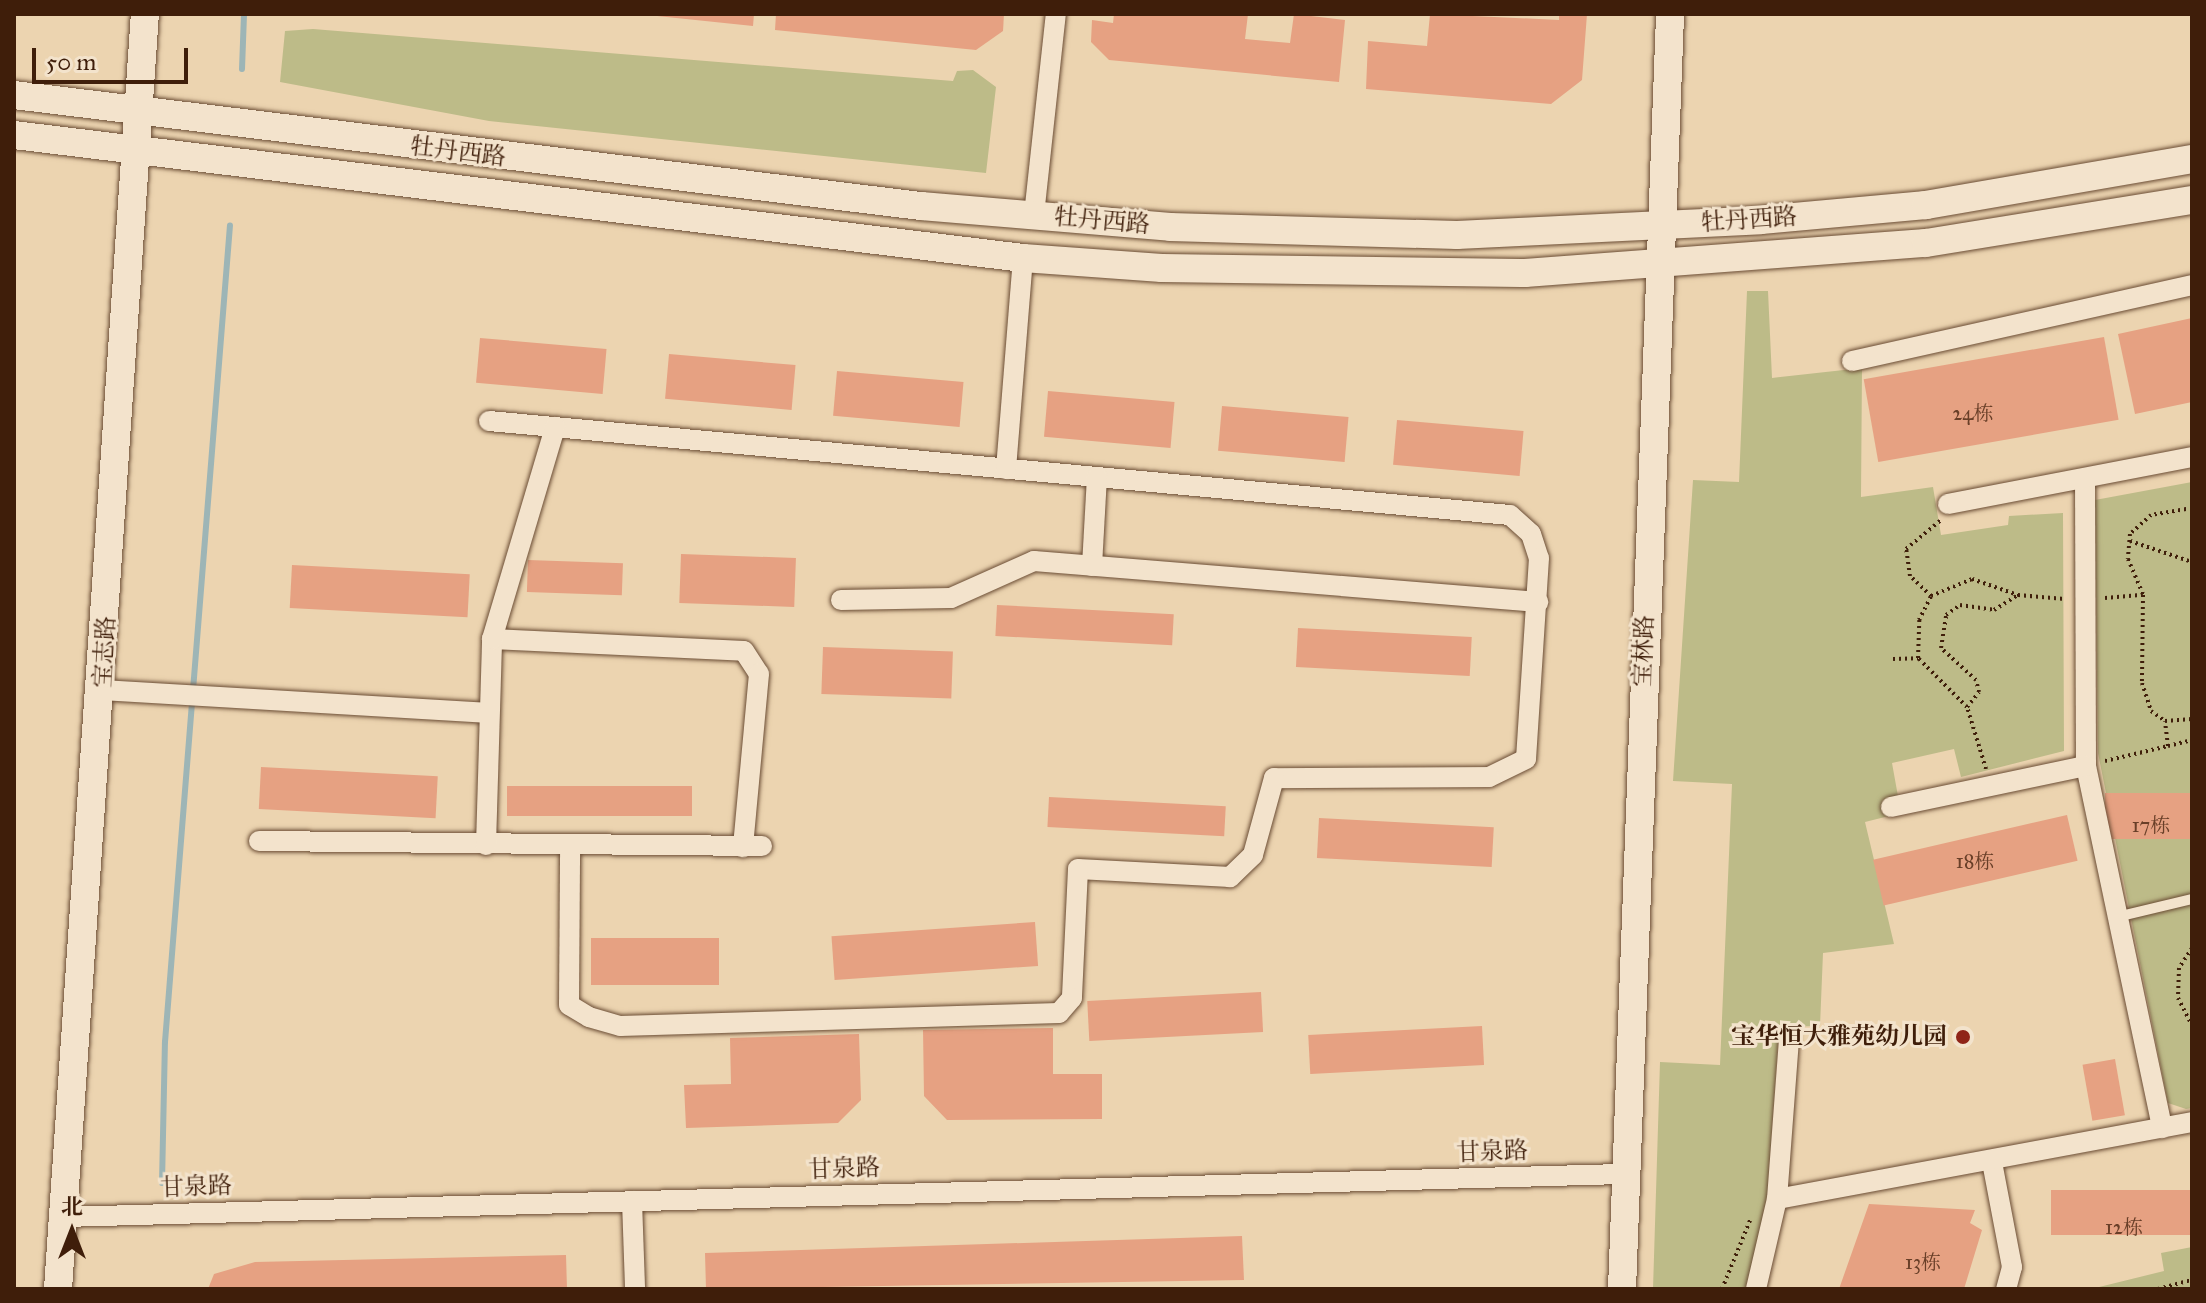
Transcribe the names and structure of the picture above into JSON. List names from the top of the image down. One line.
{"streets":{"street":["牡丹西路","宝林路","宝志路","甘泉路"]},"crossings":[["牡丹西路","宝林路"],["牡丹西路","宝志路"],["宝林路","甘泉路"],["宝志路","甘泉路"]],"places":["宝华恒大雅苑幼儿园"],"house_numbers":["24栋","17栋","18栋","12栋","13栋"],"scale_bar":"50 m","north":"top"}
